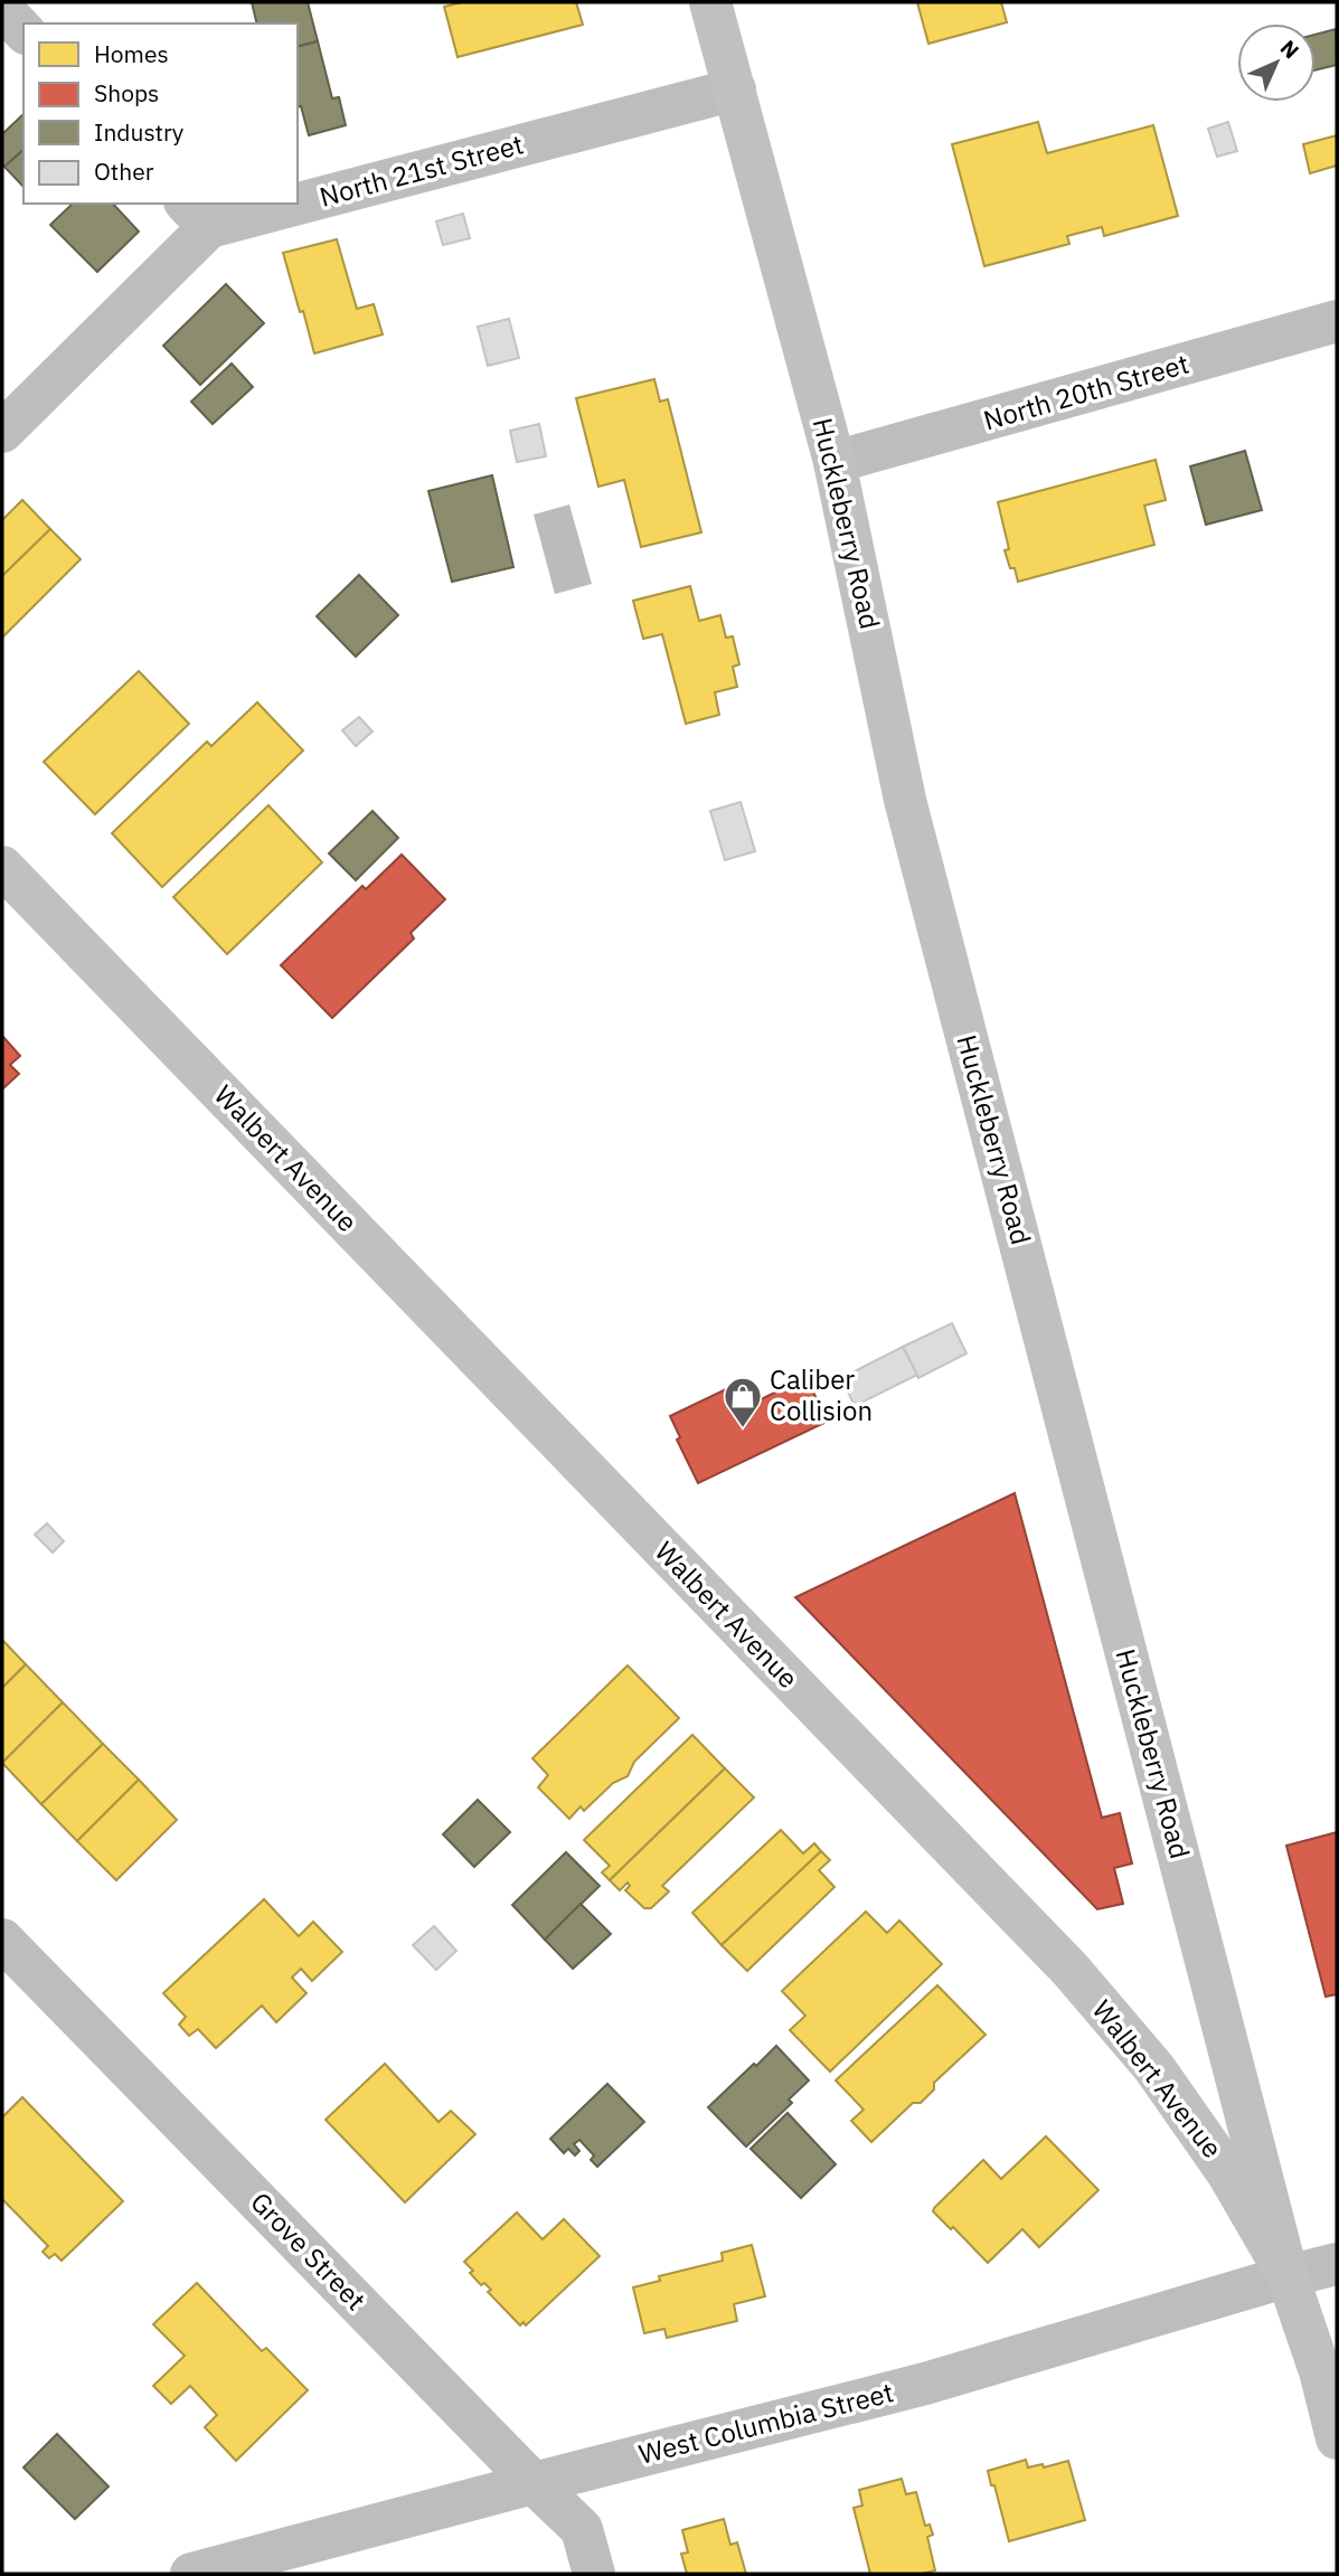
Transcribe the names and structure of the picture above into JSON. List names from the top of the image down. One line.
{"streets":{"street":["North 21st Street","North 20th Street","Huckleberry Road","Walbert Avenue","Grove Street","West Columbia Street"]},"crossings":[["North 21st Street","Huckleberry Road"],["North 20th Street","Huckleberry Road"],["Huckleberry Road","Walbert Avenue"],["Huckleberry Road","West Columbia Street"],["Walbert Avenue","West Columbia Street"],["Grove Street","West Columbia Street"]],"places":{"shop":["Caliber Collision"]},"legend":["Homes","Shops","Industry","Other"],"north":"top right"}
